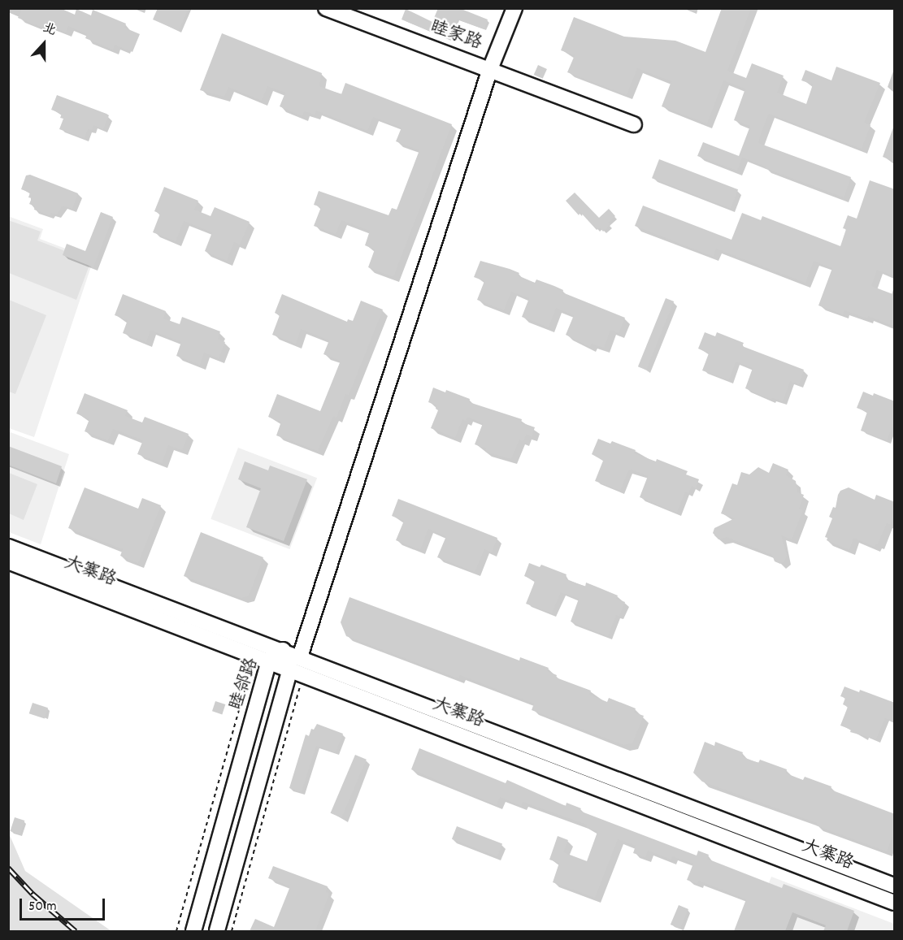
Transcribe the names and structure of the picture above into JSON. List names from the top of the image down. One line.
{"streets":{"main road":["睦家路","大寨路","睦邻路"]},"crossings":[["大寨路","睦邻路"]],"scale_bar":"50 m","north":"top"}
